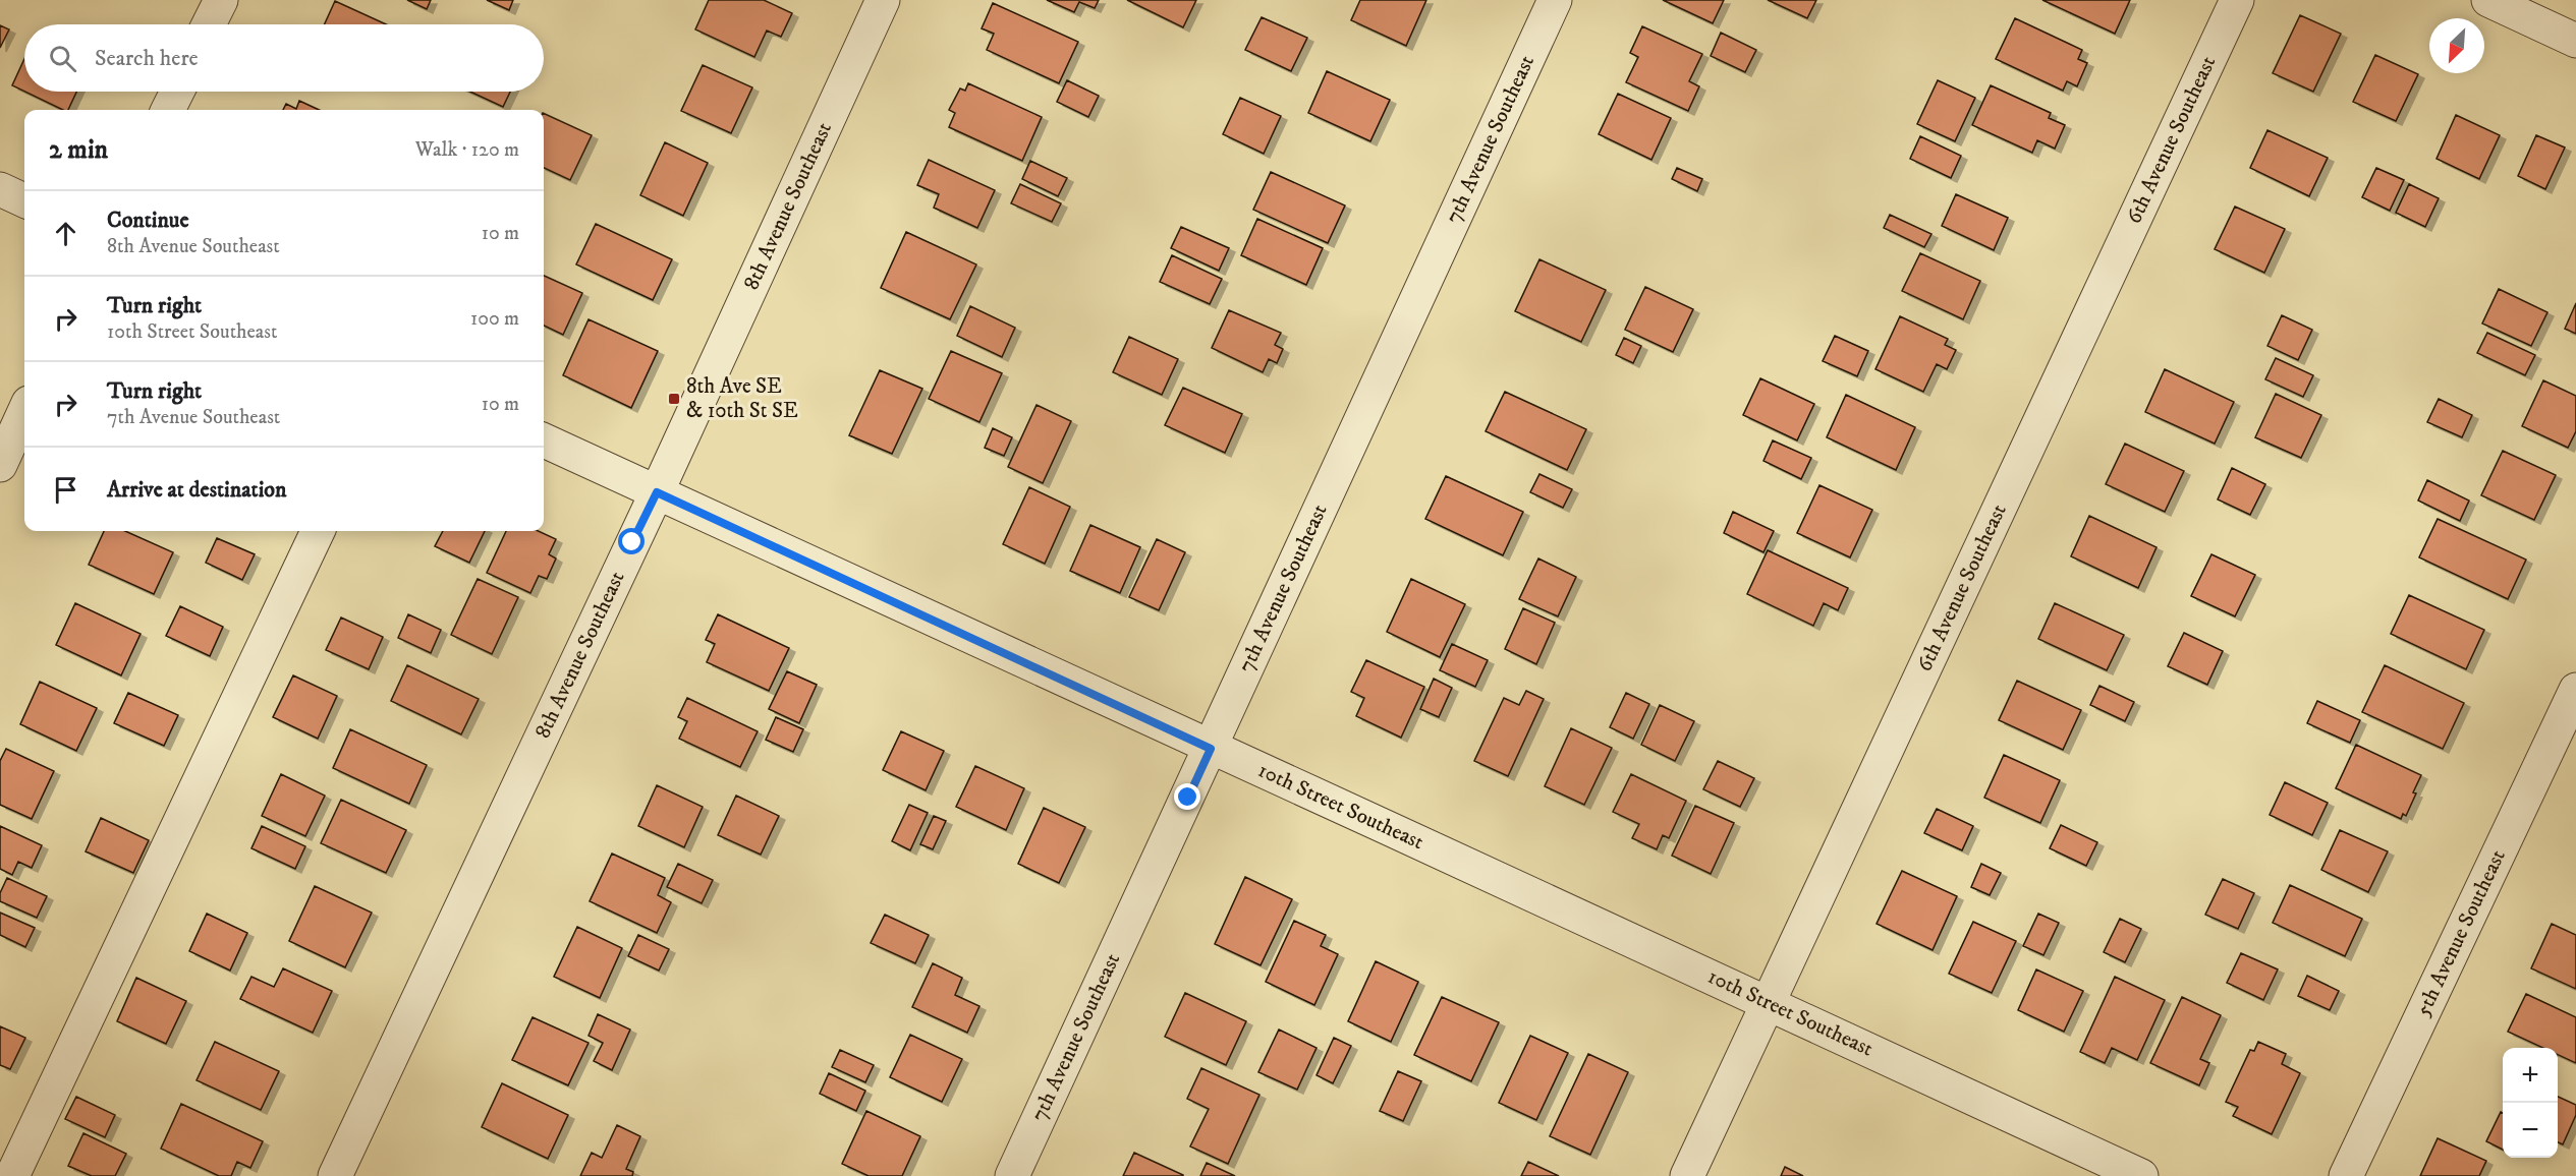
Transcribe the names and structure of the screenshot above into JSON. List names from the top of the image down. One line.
{"streets":{"street":["7th Avenue Southeast","6th Avenue Southeast","8th Avenue Southeast","10th Street Southeast","5th Avenue Southeast"]},"crossings":[["7th Avenue Southeast","10th Street Southeast"],["6th Avenue Southeast","10th Street Southeast"],["8th Avenue Southeast","10th Street Southeast"]],"places":{"transit":["8th Ave SE & 10th St SE"]},"north":"bottom left","page":{"search":"Search here","heading":["2 min","Walk · 120 m"],"list":[["Continue","8th Avenue Southeast","10 m"],["Turn right","10th Street Southeast","100 m"],["Turn right","7th Avenue Southeast","10 m"],"Arrive at destination"],"map_buttons":["+","−"]}}
